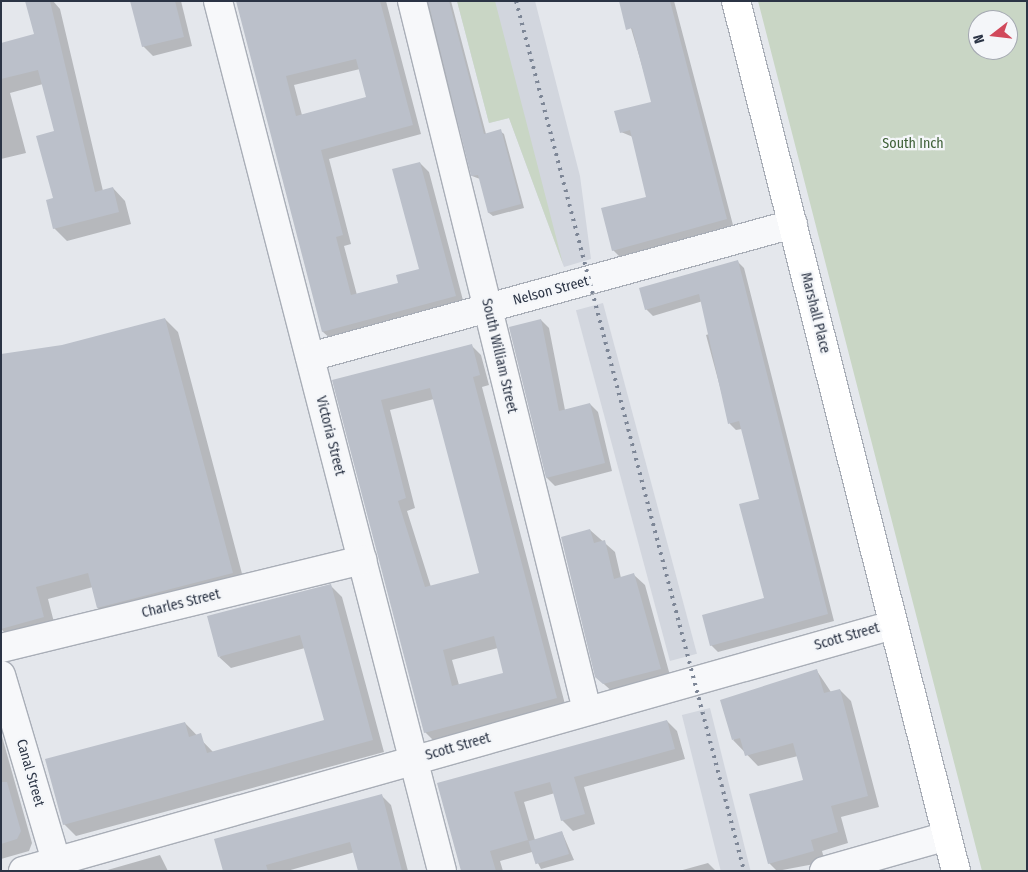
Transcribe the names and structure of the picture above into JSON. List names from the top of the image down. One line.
{"streets":{"main road":["Marshall Place"],"street":["Nelson Street","South William Street","Victoria Street","Charles Street","Scott Street","Canal Street"]},"crossings":[["Nelson Street","Marshall Place"],["Nelson Street","South William Street"],["Nelson Street","Victoria Street"],["Marshall Place","Scott Street"],["South William Street","Scott Street"],["Victoria Street","Charles Street"],["Victoria Street","Scott Street"],["Scott Street","Canal Street"]],"parks":["South Inch"],"north":"left"}
